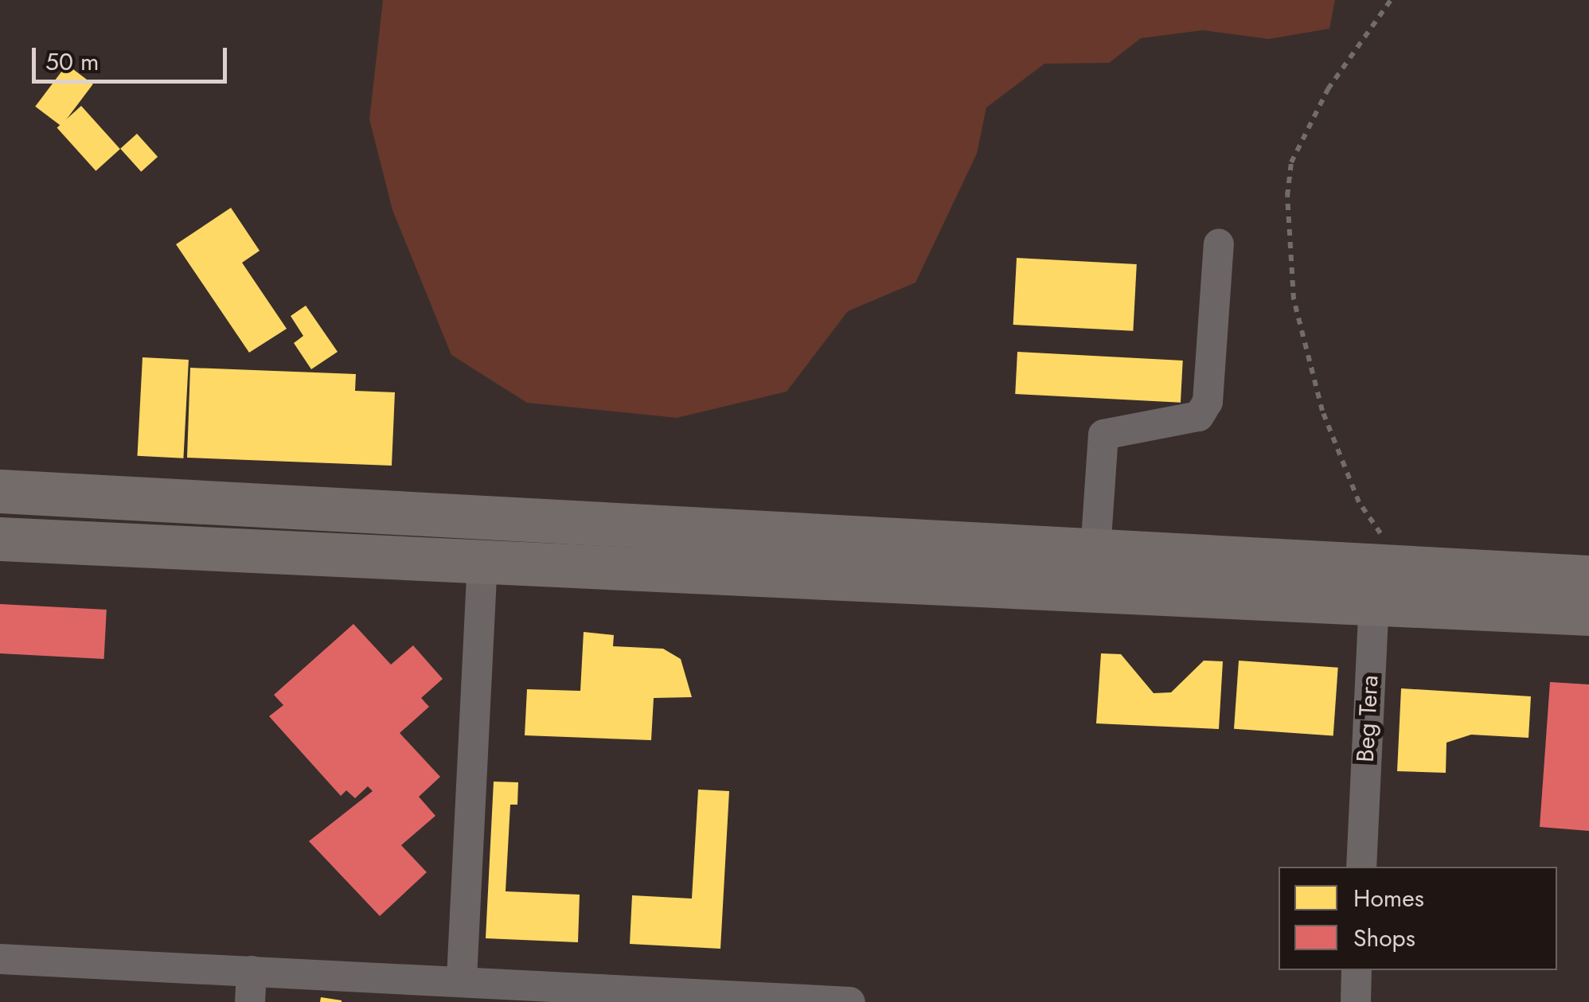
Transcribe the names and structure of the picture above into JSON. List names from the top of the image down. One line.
{"streets":{"street":["Beg Tera"]},"legend":["Homes","Shops"],"scale_bar":"50 m"}
